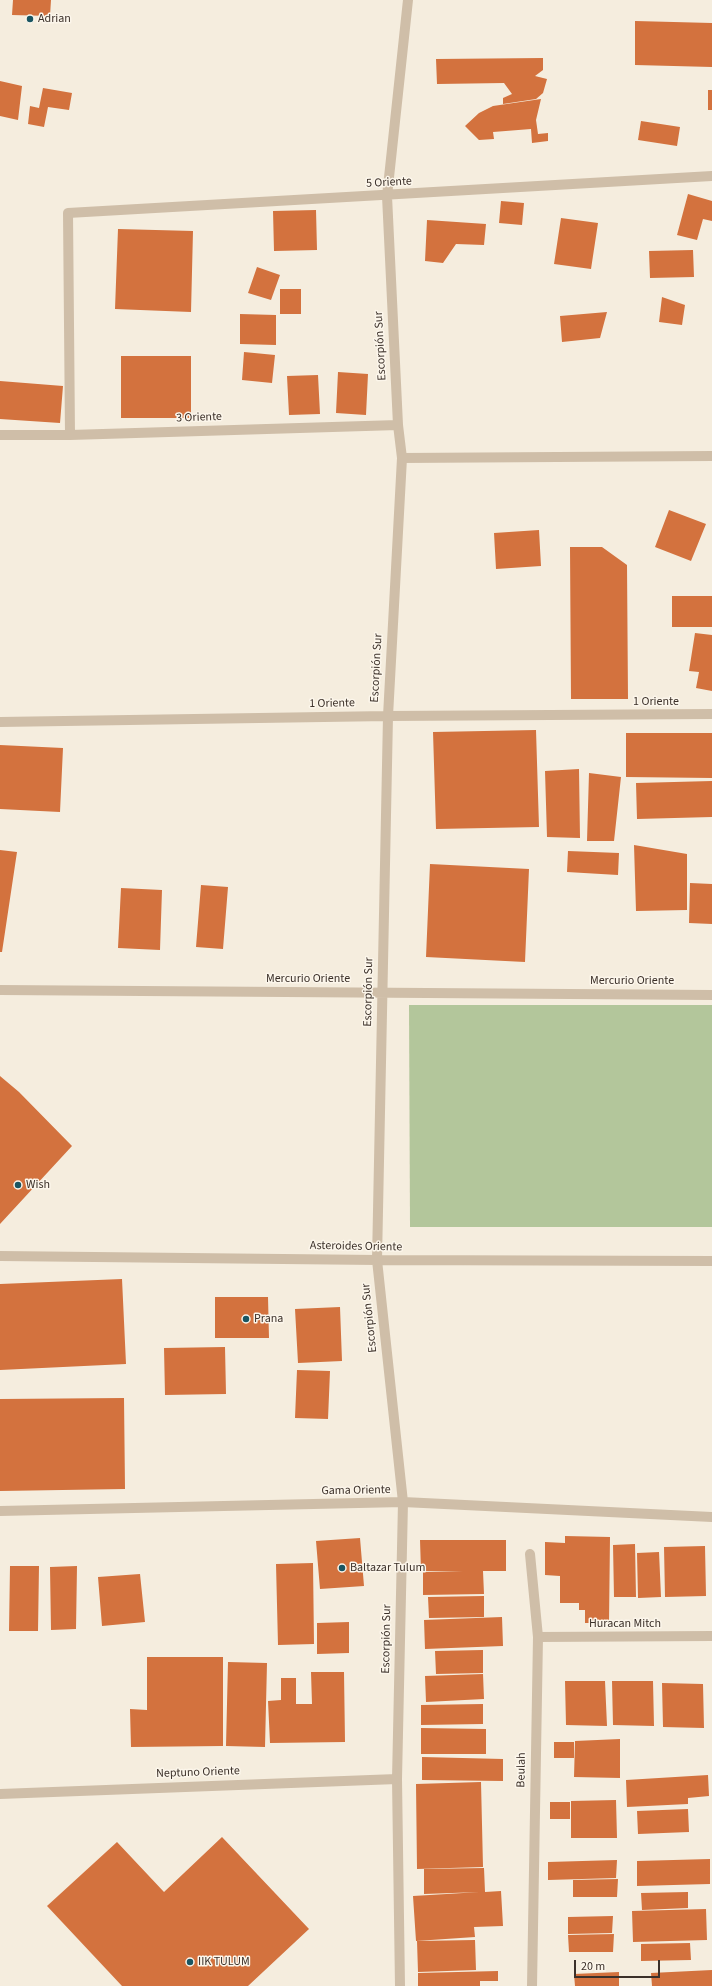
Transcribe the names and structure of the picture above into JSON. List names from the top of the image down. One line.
{"streets":{"street":["5 Oriente","Escorpión Sur","3 Oriente","1 Oriente","Mercurio Oriente","Asteroides Oriente","Gama Oriente","Huracan Mitch","Beulah","Neptuno Oriente"]},"crossings":[["5 Oriente","Escorpión Sur"],["5 Oriente","3 Oriente"],["Escorpión Sur","3 Oriente"],["Escorpión Sur","1 Oriente"],["Escorpión Sur","Mercurio Oriente"],["Escorpión Sur","Asteroides Oriente"],["Escorpión Sur","Gama Oriente"],["Escorpión Sur","Neptuno Oriente"],["Huracan Mitch","Beulah"]],"places":["Adrian","Wish","Prana","Baltazar Tulum","IIK TULUM"],"scale_bar":"20 m"}
